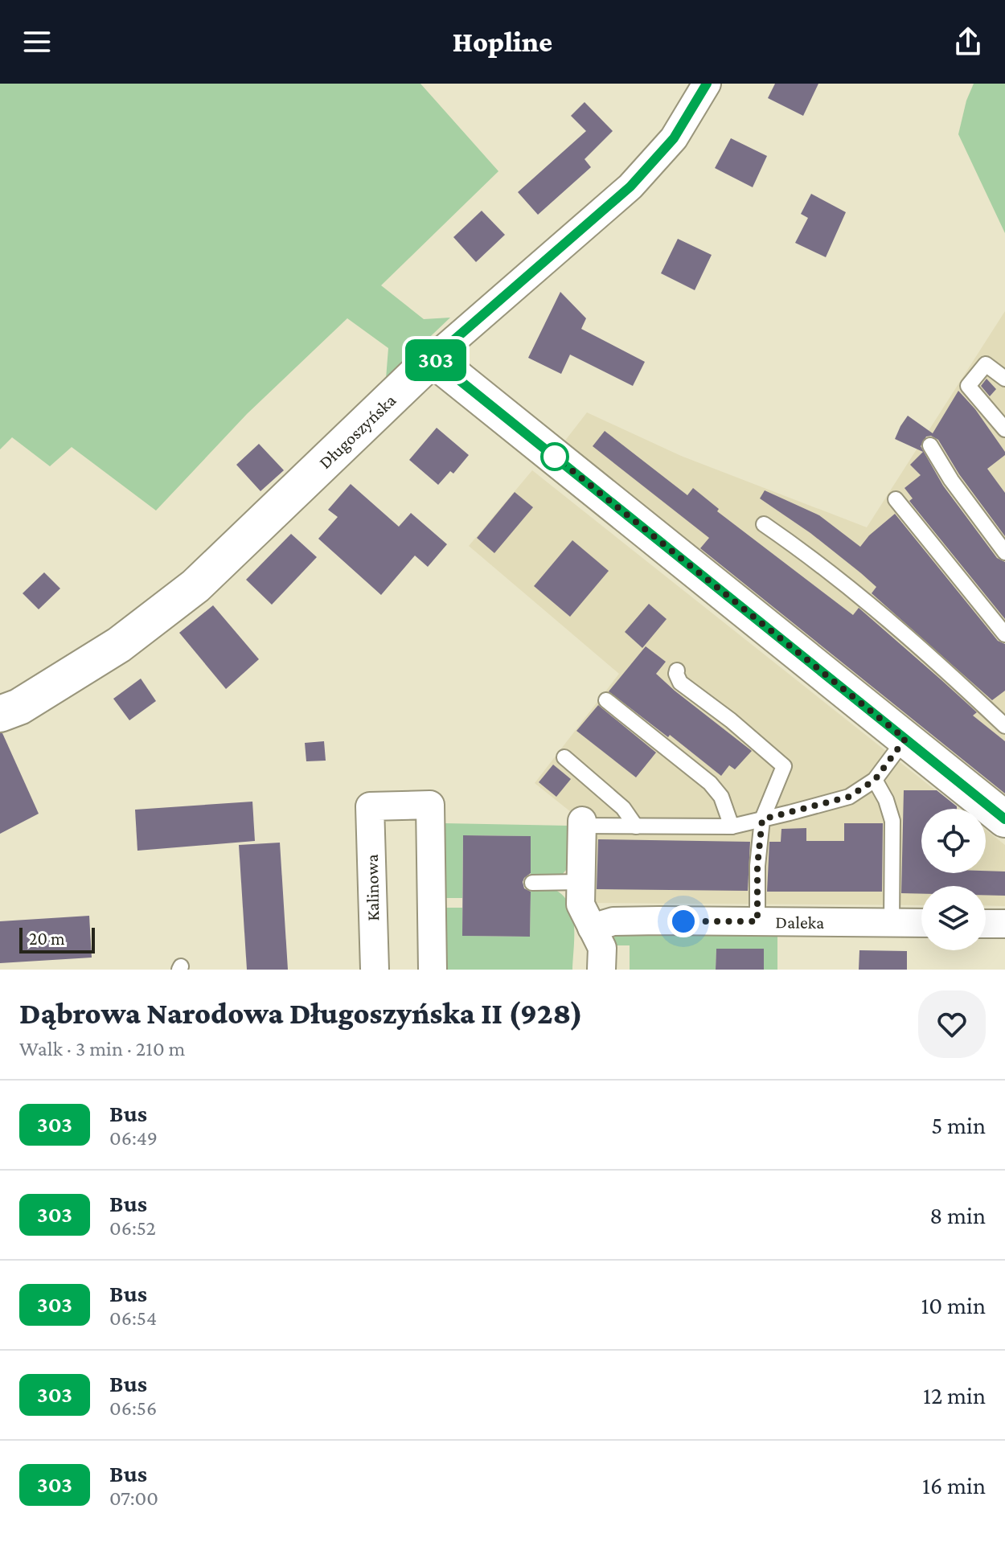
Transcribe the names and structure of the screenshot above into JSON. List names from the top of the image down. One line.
{"streets":{"street":["Długoszyńska","Kalinowa","Daleka"]},"lines":["bus line 303"],"scale_bar":"20 m","page":{"header":"Hopline","on_map":"303","scale":"20 m","heading":["Dąbrowa Narodowa Długoszyńska II (928)","Walk · 3 min · 210 m"],"list":[{"mark":"303","name":"Bus","note":"06:49","value":"5 min"},{"mark":"303","name":"Bus","note":"06:52","value":"8 min"},{"mark":"303","name":"Bus","note":"06:54","value":"10 min"},{"mark":"303","name":"Bus","note":"06:56","value":"12 min"},{"mark":"303","name":"Bus","note":"07:00","value":"16 min"}]}}
